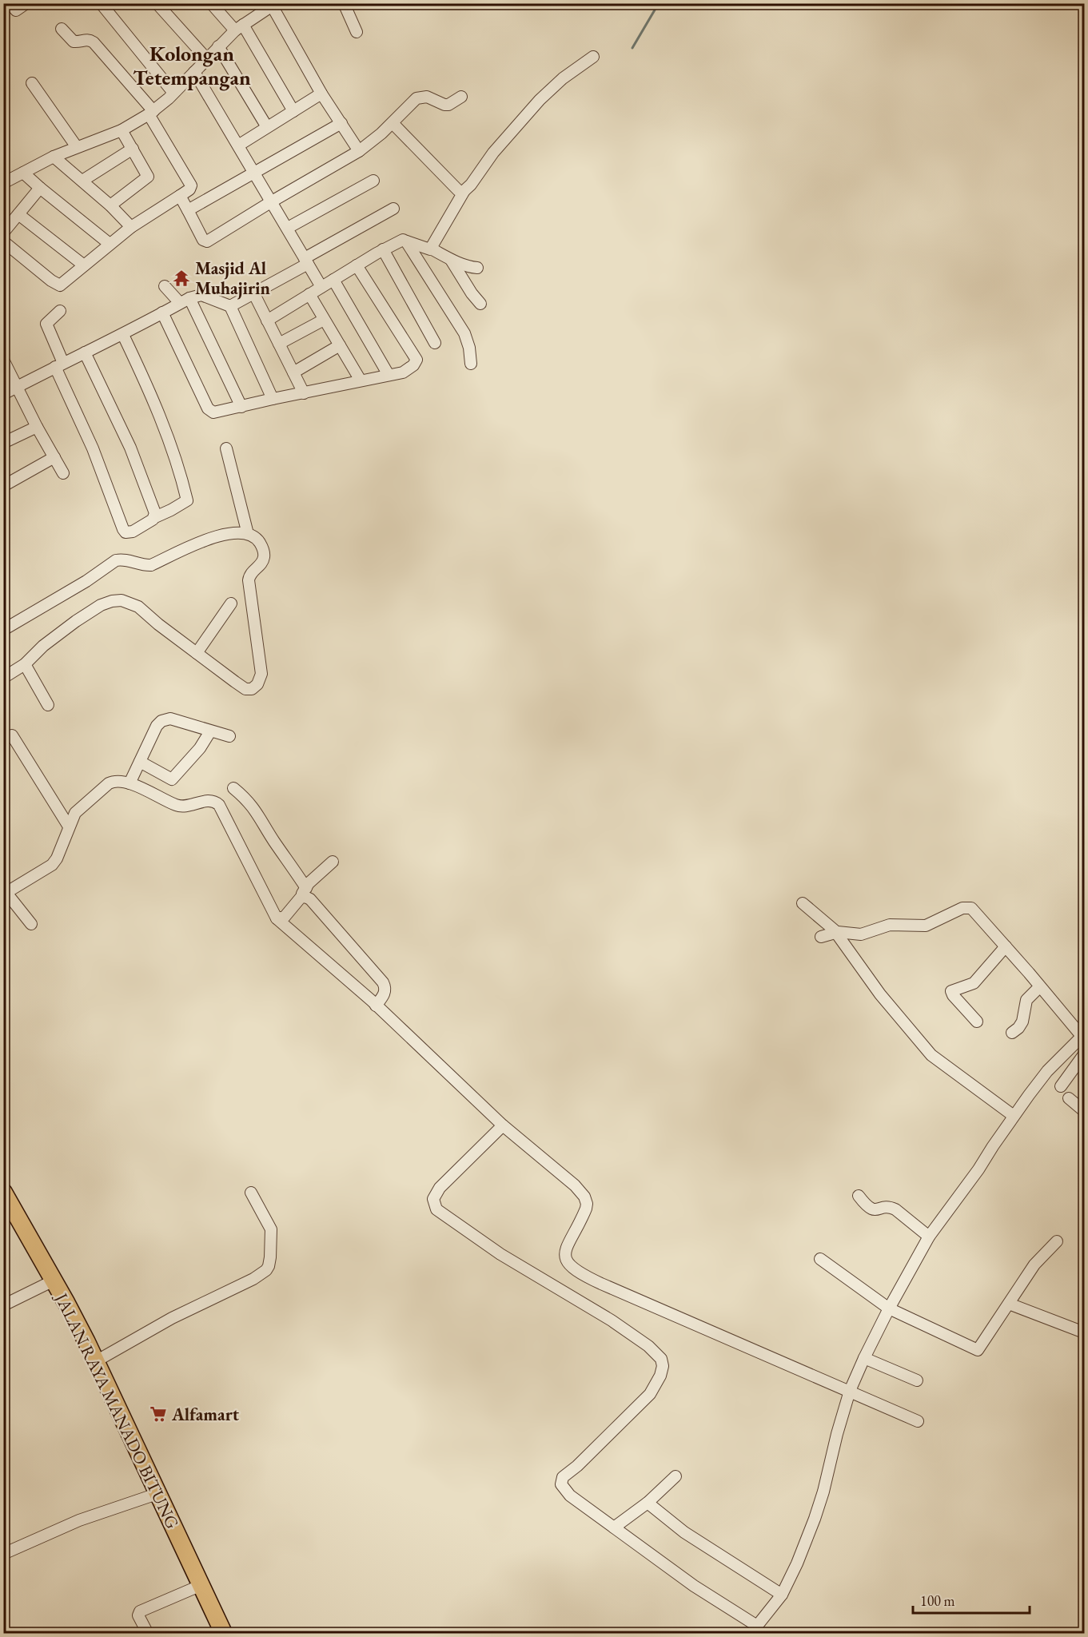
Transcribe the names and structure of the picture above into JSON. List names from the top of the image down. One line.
{"streets":{"highway":["JALAN RAYA MANADO BITUNG"]},"districts":["Kolongan Tetempangan"],"places":{"temple":["Masjid Al Muhajirin"],"supermarket":["Alfamart"]},"scale_bar":"100 m"}
